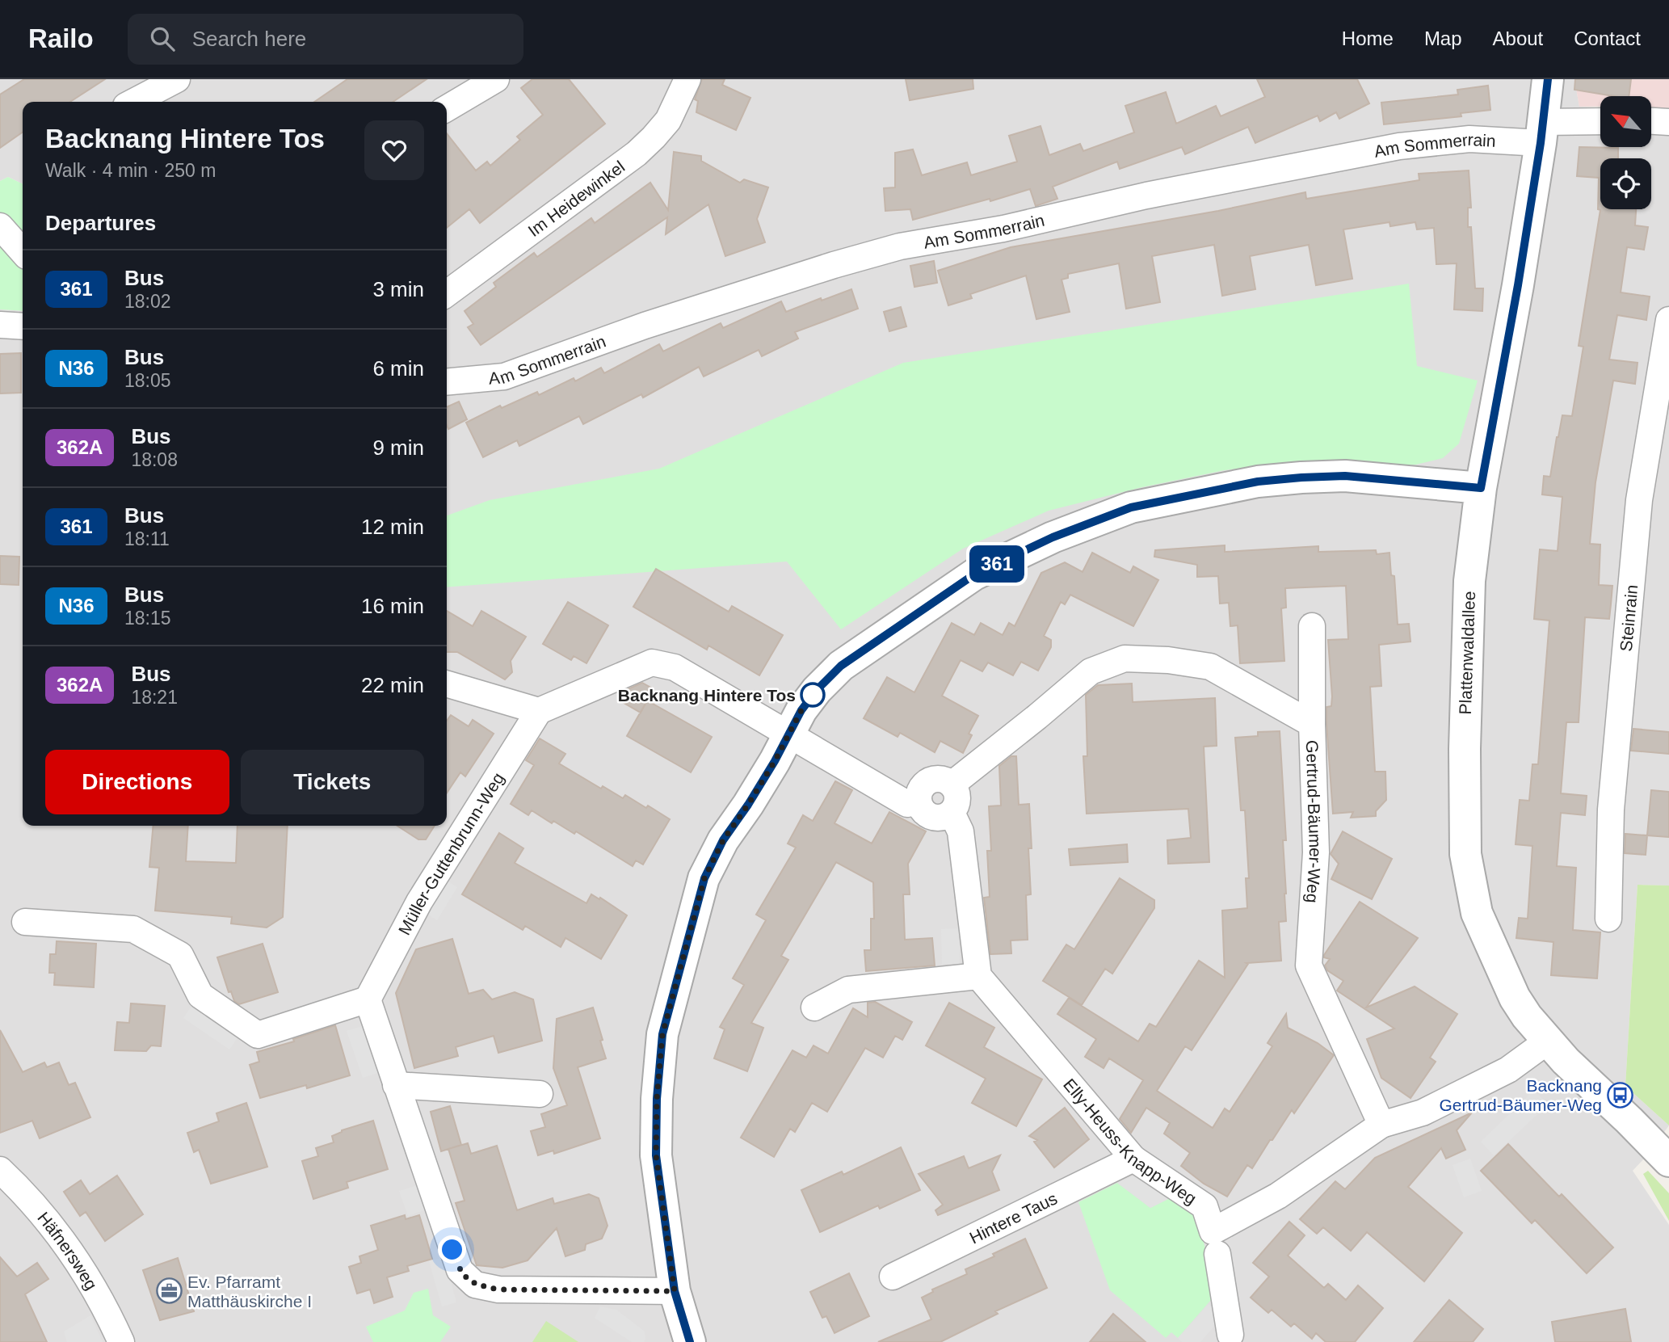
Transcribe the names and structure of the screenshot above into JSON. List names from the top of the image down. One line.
{"streets":{"street":["Am Sommerrain","Im Heidewinkel","Steinrain","Plattenwaldallee","Gertrud-Bäumer-Weg","Müller-Guttenbrunn-Weg","Elly-Heuss-Knapp-Weg","Hintere Taus","Häfnersweg"]},"crossings":[["Am Sommerrain","Plattenwaldallee"],["Gertrud-Bäumer-Weg","Elly-Heuss-Knapp-Weg"],["Elly-Heuss-Knapp-Weg","Hintere Taus"]],"places":{"other":["Backnang Hintere Tos"],"bus stop":["Backnang Gertrud-Bäumer-Weg"],"office":["Ev. Pfarramt Matthäuskirche I"]},"lines":["bus line 361"],"north":"top left","page":{"header":"Railo","search":"Search here","nav":["Home","Map","About","Contact"],"on_map":"361","heading":[["Backnang Hintere Tos","Walk · 4 min · 250 m"],"Departures"],"list":[{"mark":"361","name":"Bus","note":"18:02","value":"3 min"},{"mark":"N36","name":"Bus","note":"18:05","value":"6 min"},{"mark":"362A","name":"Bus","note":"18:08","value":"9 min"},{"mark":"361","name":"Bus","note":"18:11","value":"12 min"},{"mark":"N36","name":"Bus","note":"18:15","value":"16 min"},{"mark":"362A","name":"Bus","note":"18:21","value":"22 min"}],"buttons":["Directions","Tickets"]}}
